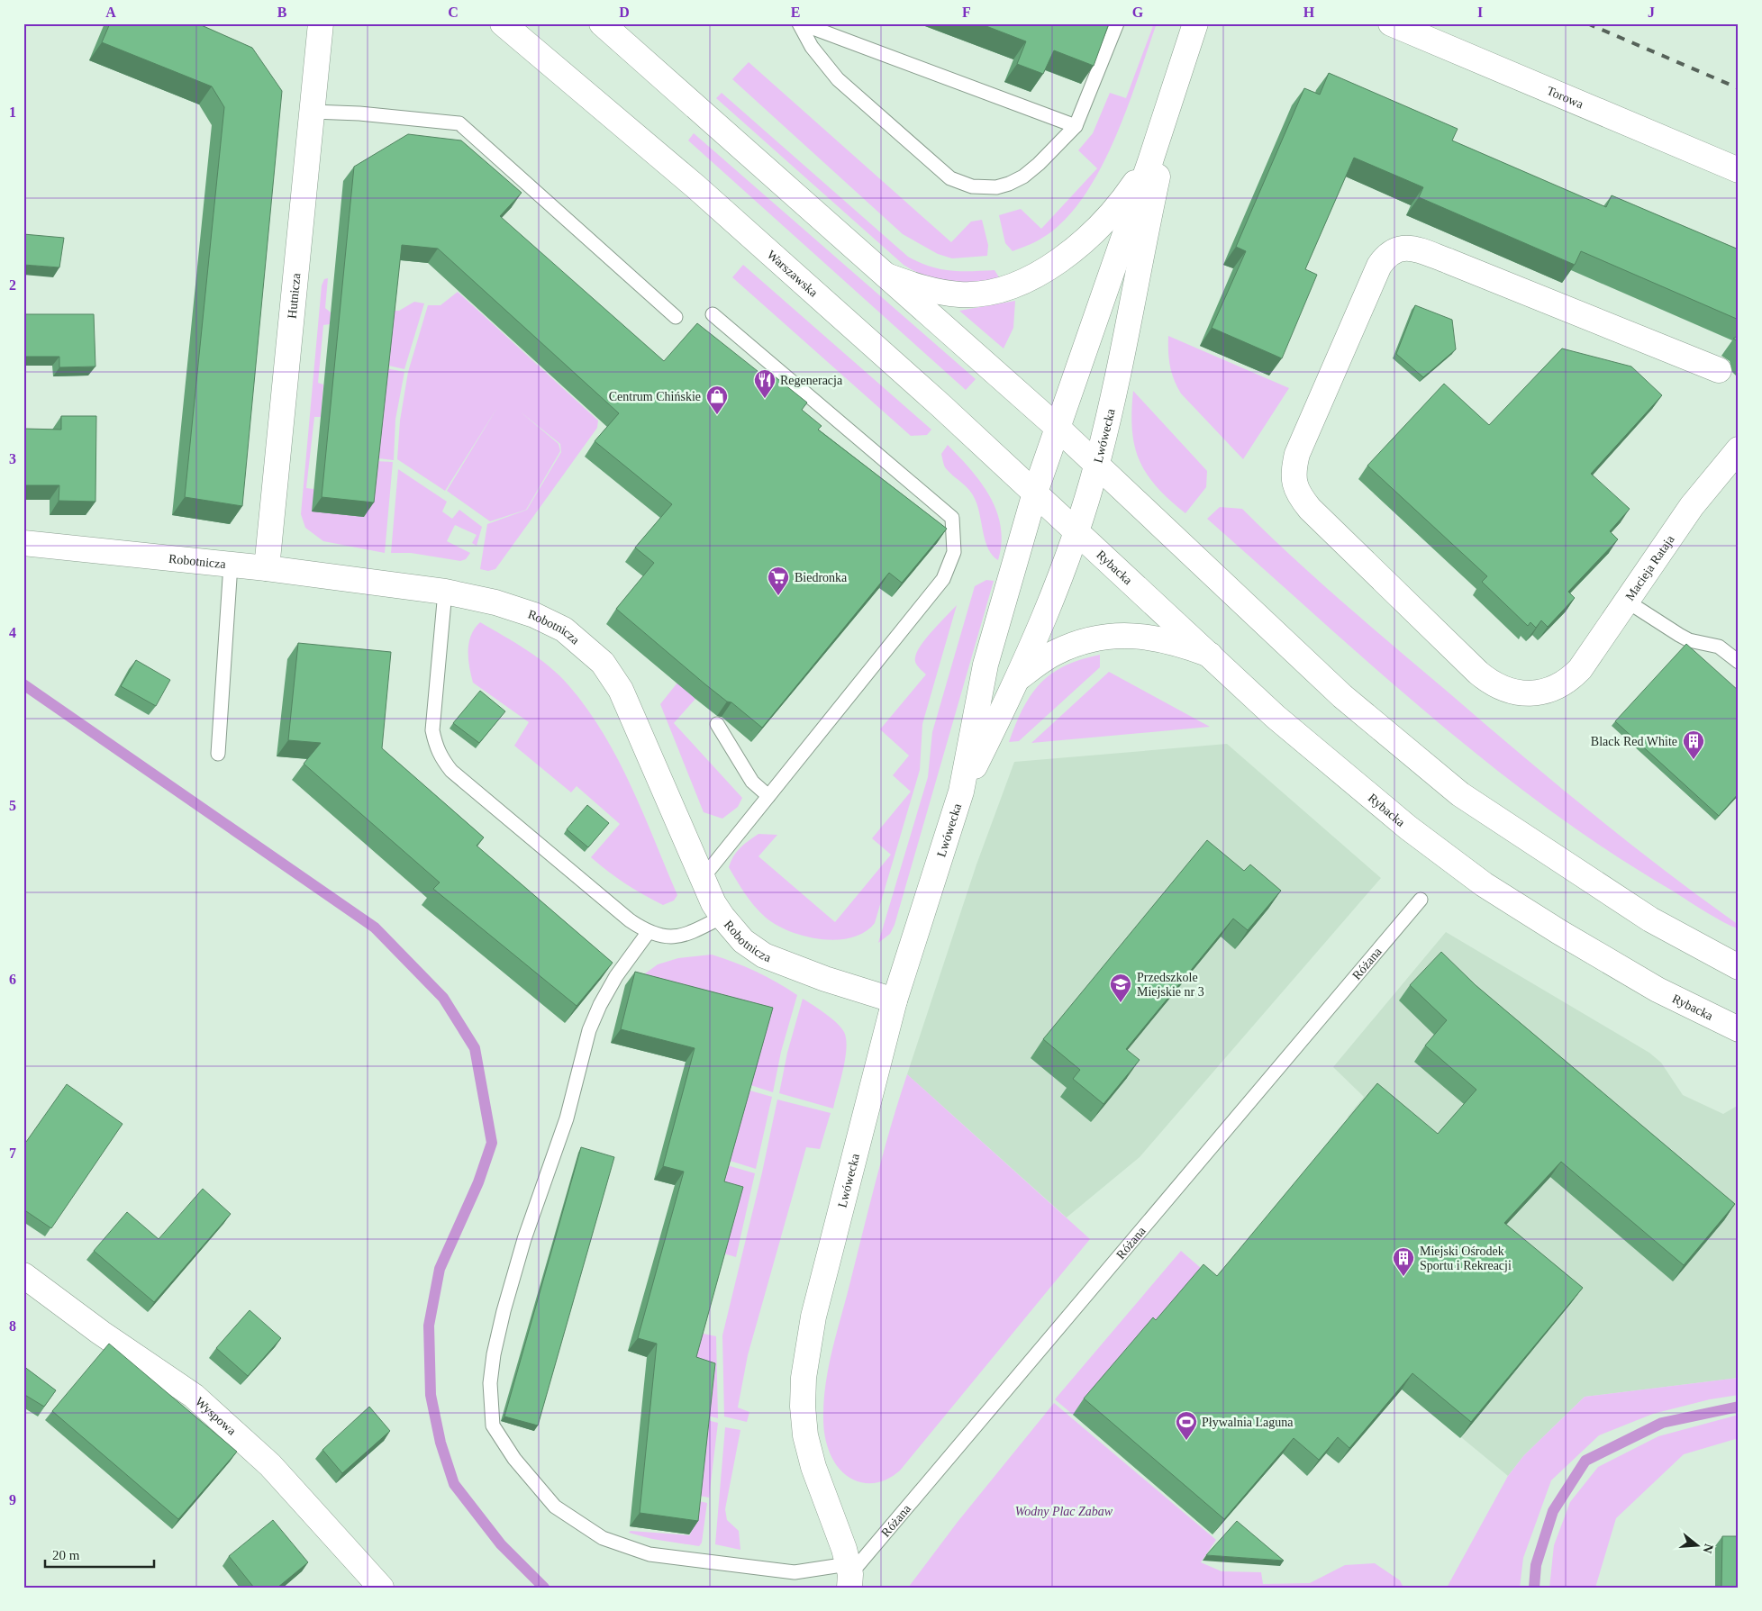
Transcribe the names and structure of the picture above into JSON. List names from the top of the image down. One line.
{"streets":{"street":["Torowa","Warszawska","Hutnicza","Lwówecka","Robotnicza","Rybacka","Macieja Rataja","Wyspowa"],"lane":["Różana"]},"crossings":[["Warszawska","Lwówecka"],["Warszawska","Rybacka"],["Hutnicza","Robotnicza"],["Lwówecka","Robotnicza"],["Lwówecka","Rybacka"],["Lwówecka","Różana"]],"parks":["Wodny Plac Zabaw"],"places":{"restaurant":["Regeneracja"],"shop":["Centrum Chińskie"],"supermarket":["Biedronka"],"building":["Black Red White","Miejski Ośrodek Sportu i Rekreacji"],"school or university":["Przedszkole Miejskie nr 3"],"sports":["Pływalnia Laguna"]},"scale_bar":"20 m","north":"right","grid":{"columns":["A","B","C","D","E","F","G","H","I","J"],"rows":["1","2","3","4","5","6","7","8","9"]}}
